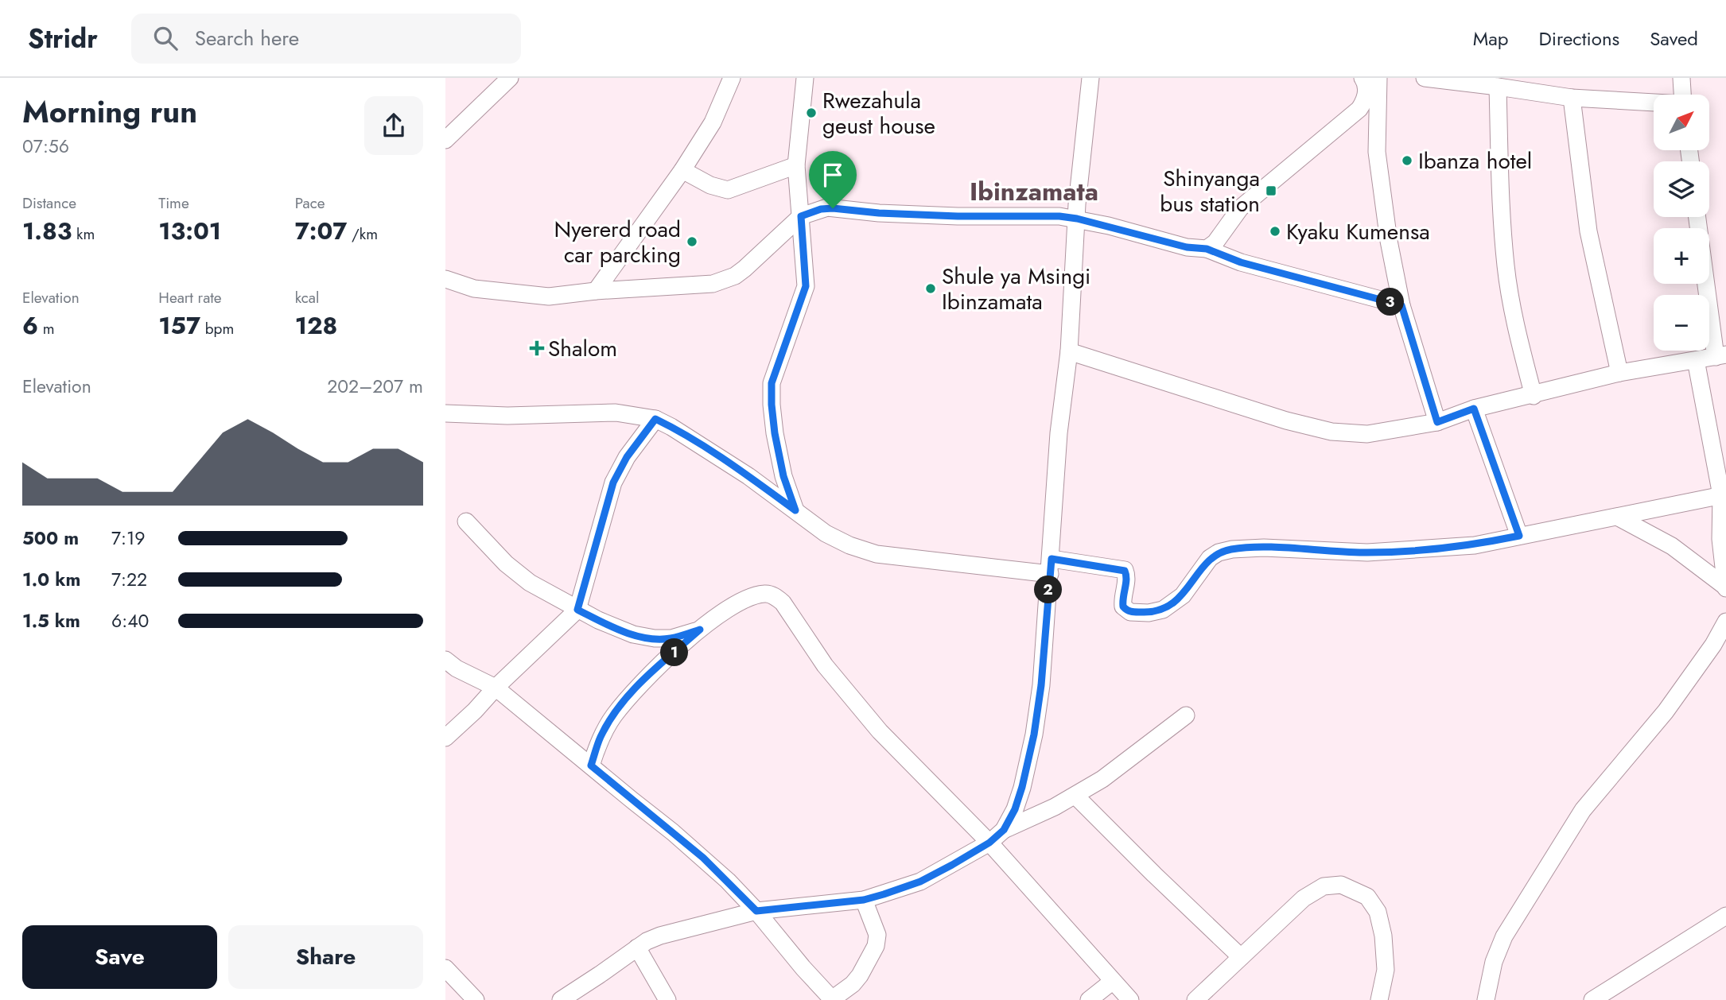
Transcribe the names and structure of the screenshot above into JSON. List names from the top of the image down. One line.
{"districts":["Ibinzamata"],"places":{"other":["Rwezahula geust house","Ibanza hotel","Kyaku Kumensa","Nyererd road car parcking","Shule ya Msingi Ibinzamata"],"transit":["Shinyanga bus station"],"health":["Shalom"]},"north":"top right","page":{"header":"Stridr","search":"Search here","nav":["Map","Directions","Saved"],"heading":["Morning run","07:56"],"map_buttons":["+","−"],"stats":[["Distance","1.83 km"],["Time","13:01"],["Pace","7:07 /km"],["Elevation","6 m"],["Heart rate","157 bpm"],["kcal","128"]],"pins":["3","2","1"],"chart":["Elevation","202–207 m"],"list":[{"name":"500 m","note":"7:19"},{"name":"1.0 km","note":"7:22"},{"name":"1.5 km","note":"6:40"}],"buttons":["Save","Share"]}}
